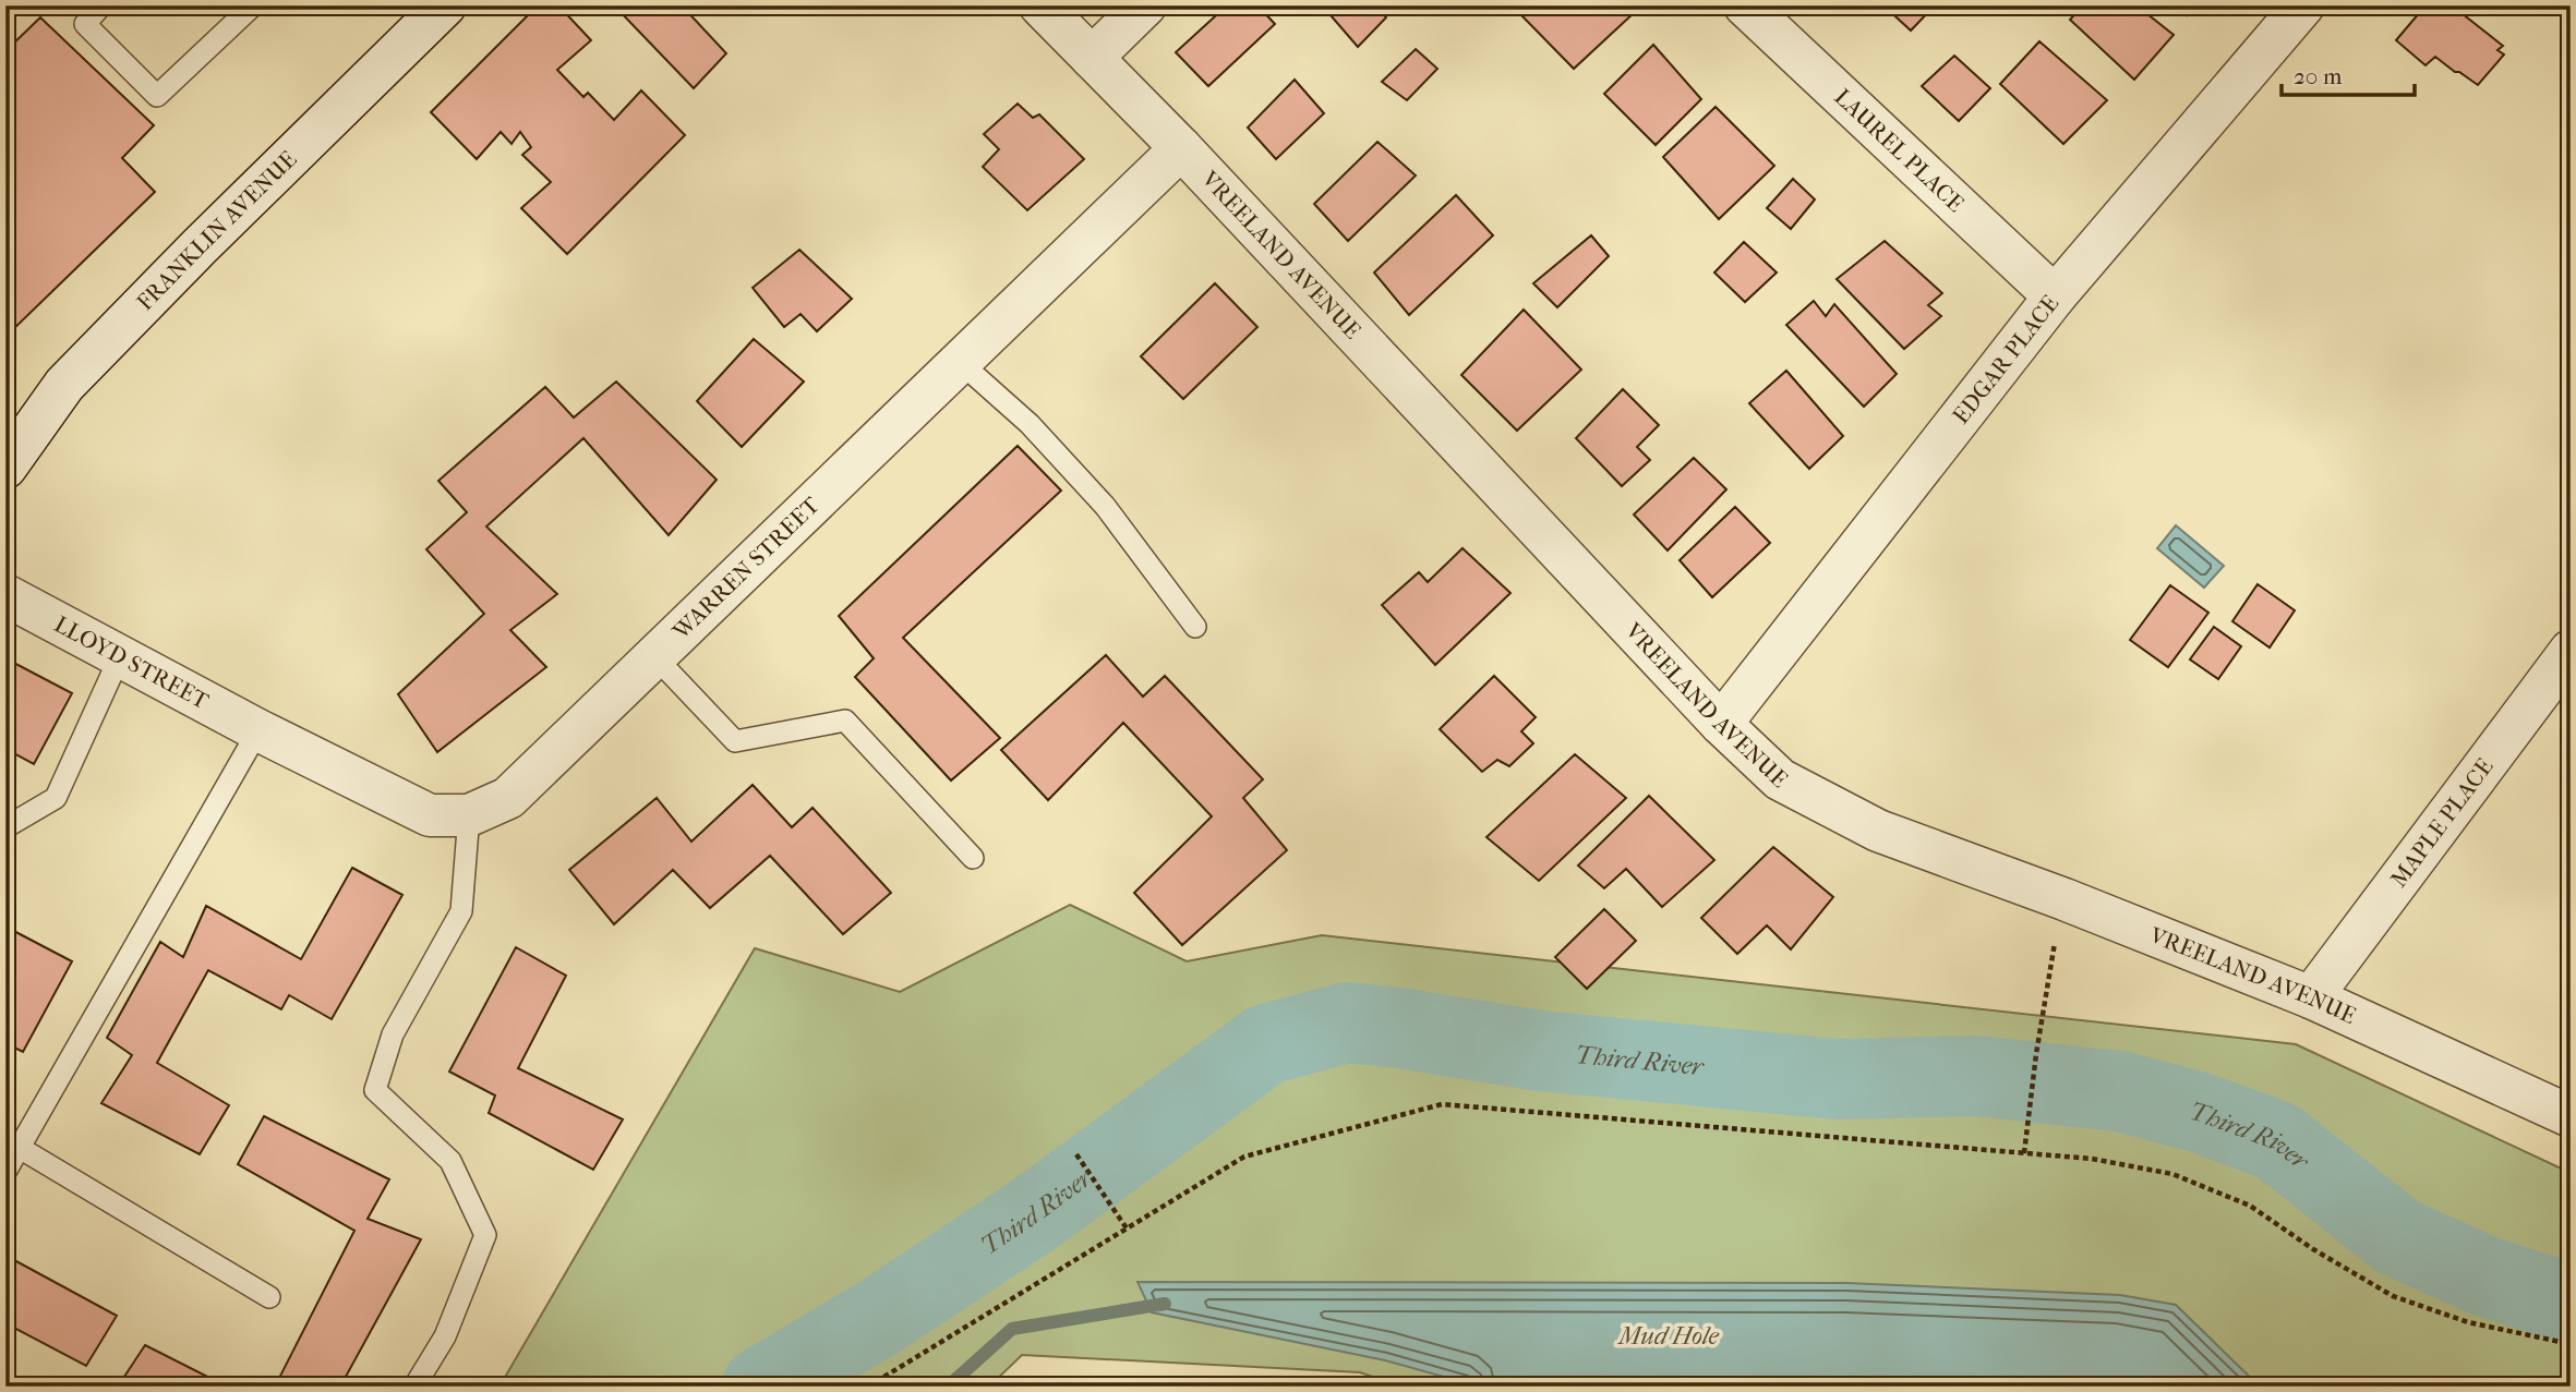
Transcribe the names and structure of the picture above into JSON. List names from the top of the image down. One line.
{"streets":{"street":["LAUREL PLACE","FRANKLIN AVENUE","VREELAND AVENUE","EDGAR PLACE","WARREN STREET","LLOYD STREET","MAPLE PLACE"]},"crossings":[["LAUREL PLACE","EDGAR PLACE"],["VREELAND AVENUE","EDGAR PLACE"],["VREELAND AVENUE","WARREN STREET"],["VREELAND AVENUE","MAPLE PLACE"],["WARREN STREET","LLOYD STREET"]],"water":["Third River","Mud Hole"],"scale_bar":"20 m"}
